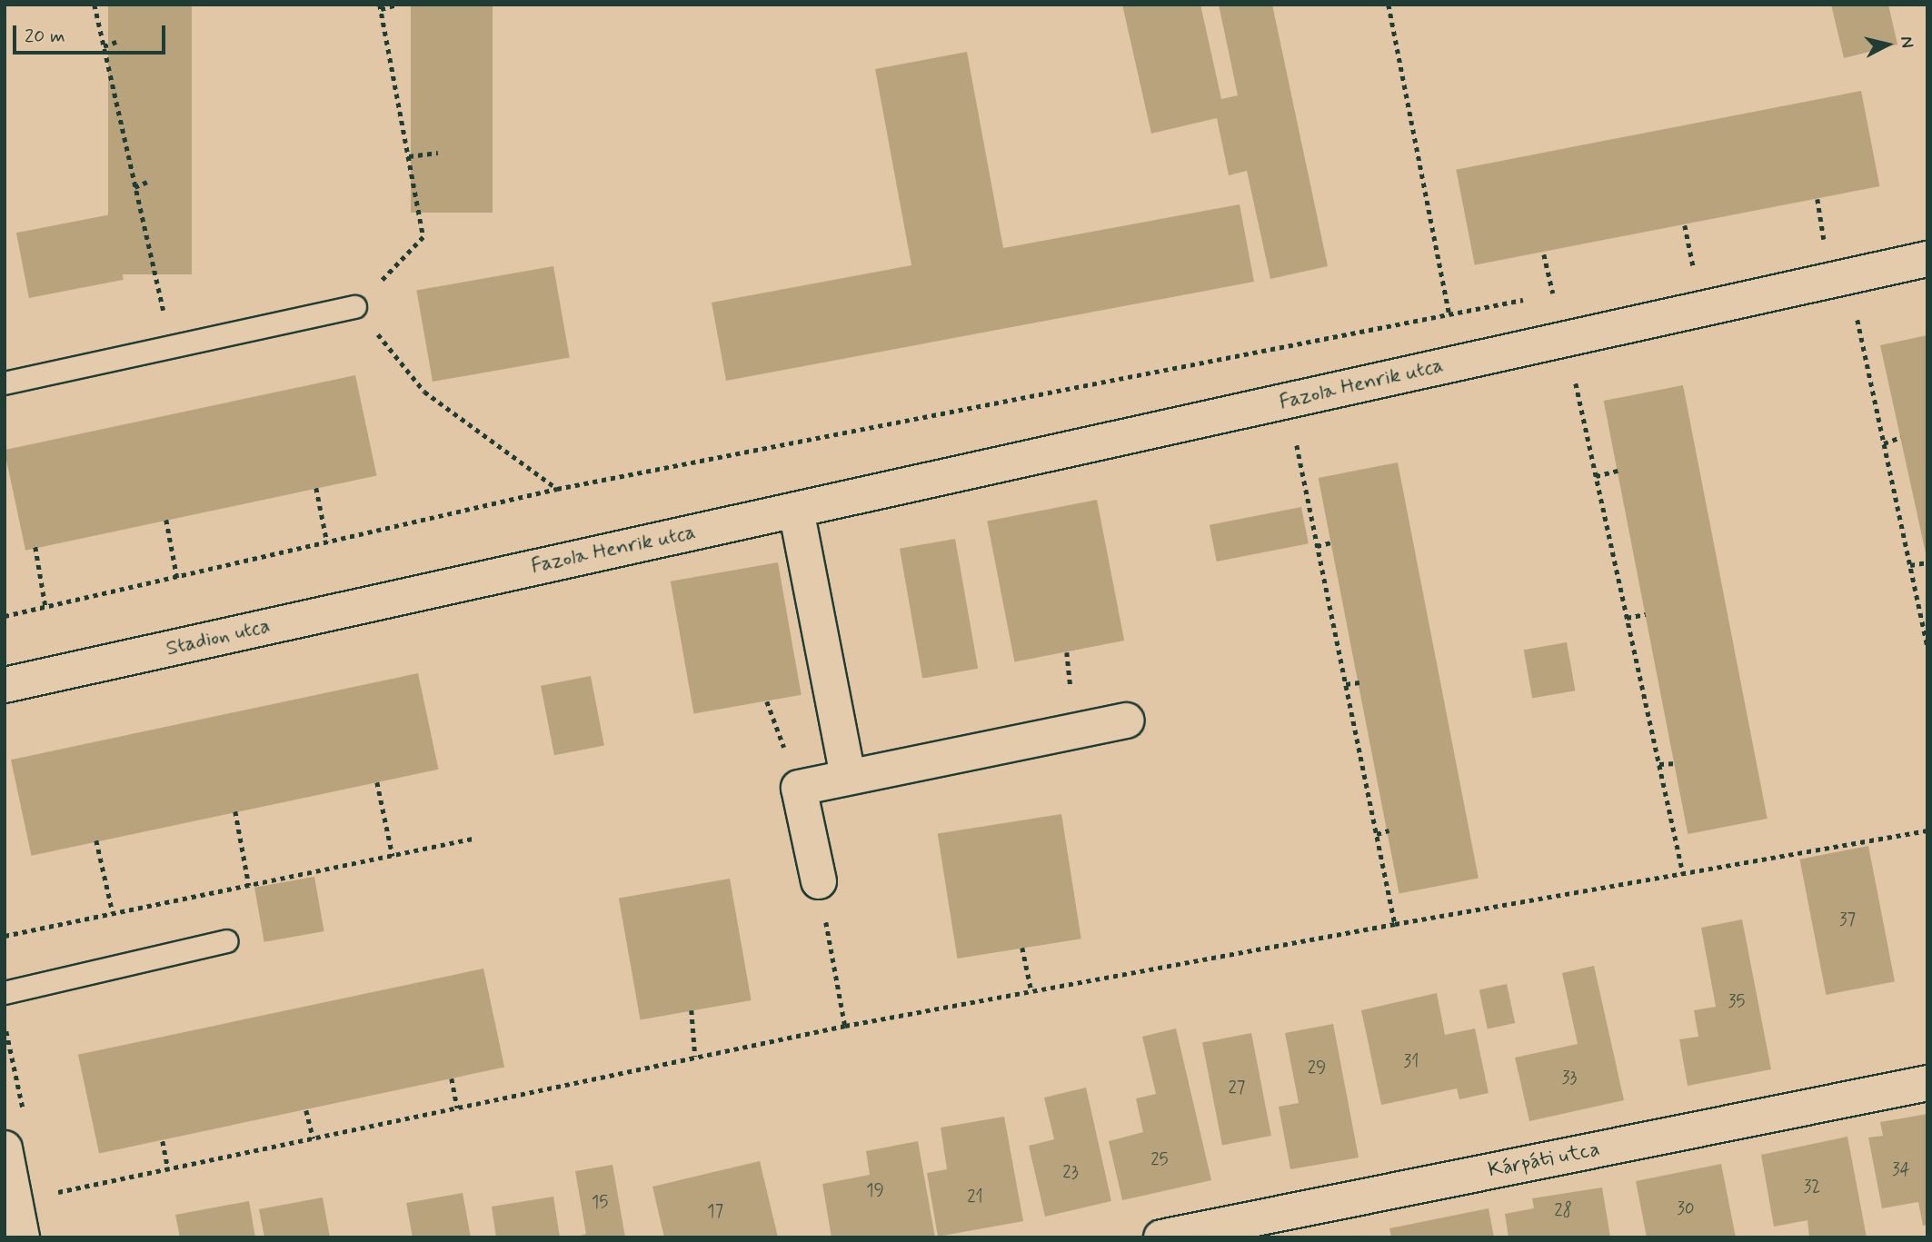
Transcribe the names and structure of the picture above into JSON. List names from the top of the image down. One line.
{"streets":{"street":["Fazola Henrik utca","Stadion utca","Kárpáti utca"]},"crossings":[["Fazola Henrik utca","Stadion utca"]],"house_numbers":["37","35","31","29","33","27","25","34","23","32","19","21","15","30","28","17"],"scale_bar":"20 m","north":"right"}
